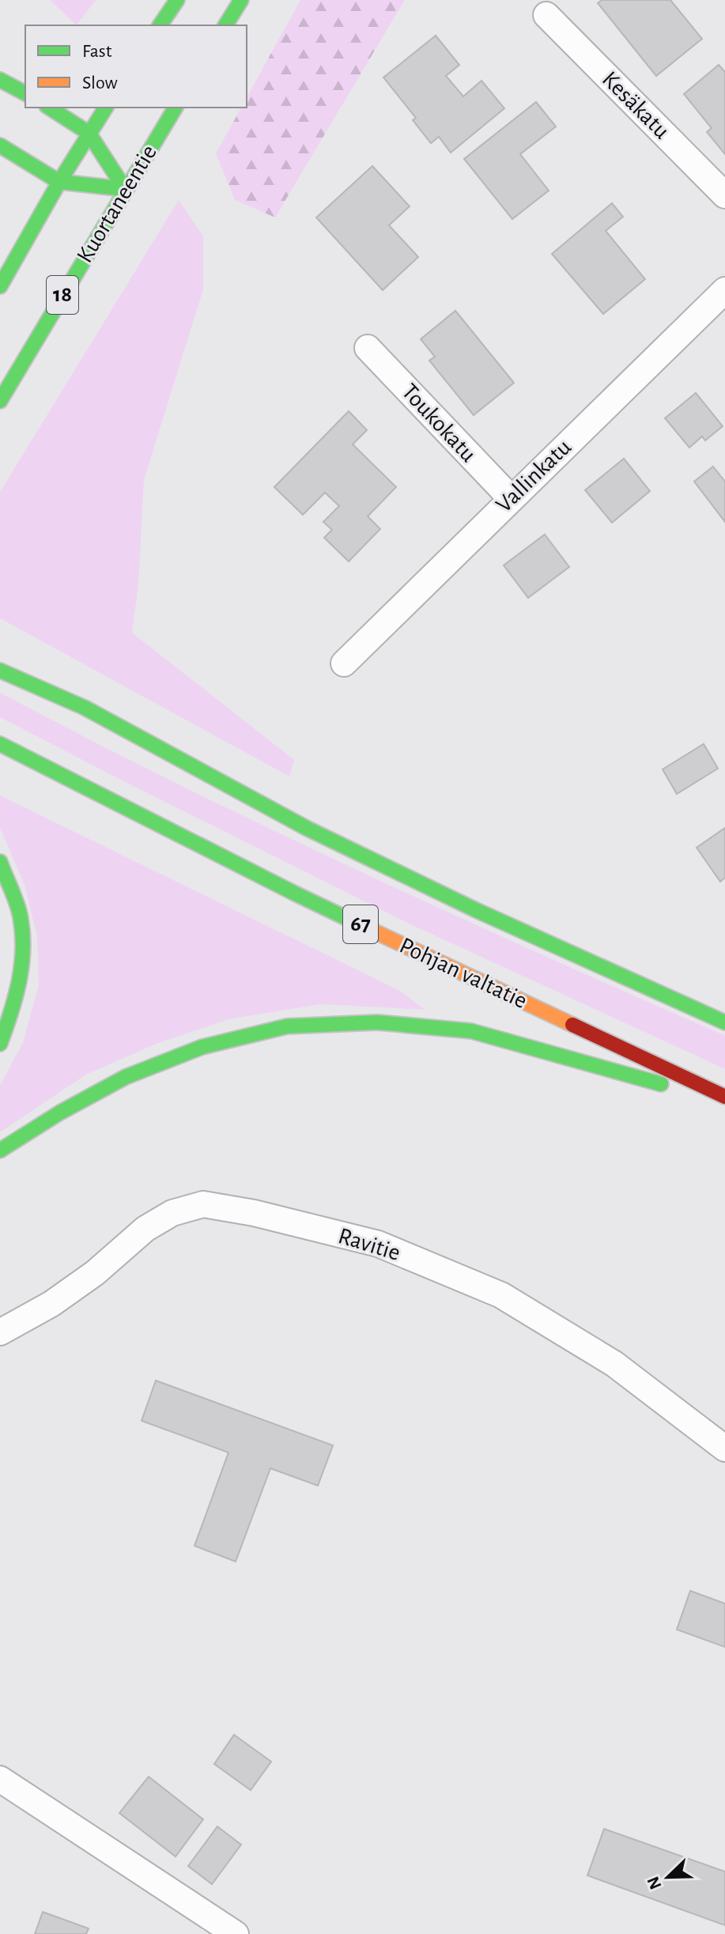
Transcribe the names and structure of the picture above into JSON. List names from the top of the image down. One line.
{"streets":{"highway":["Kuortaneentie","18","67","Pohjan valtatie"],"street":["Kesäkatu","Toukokatu","Vallinkatu","Ravitie"]},"crossings":[["Toukokatu","Vallinkatu"]],"legend":["Fast","Slow"],"north":"bottom left"}
